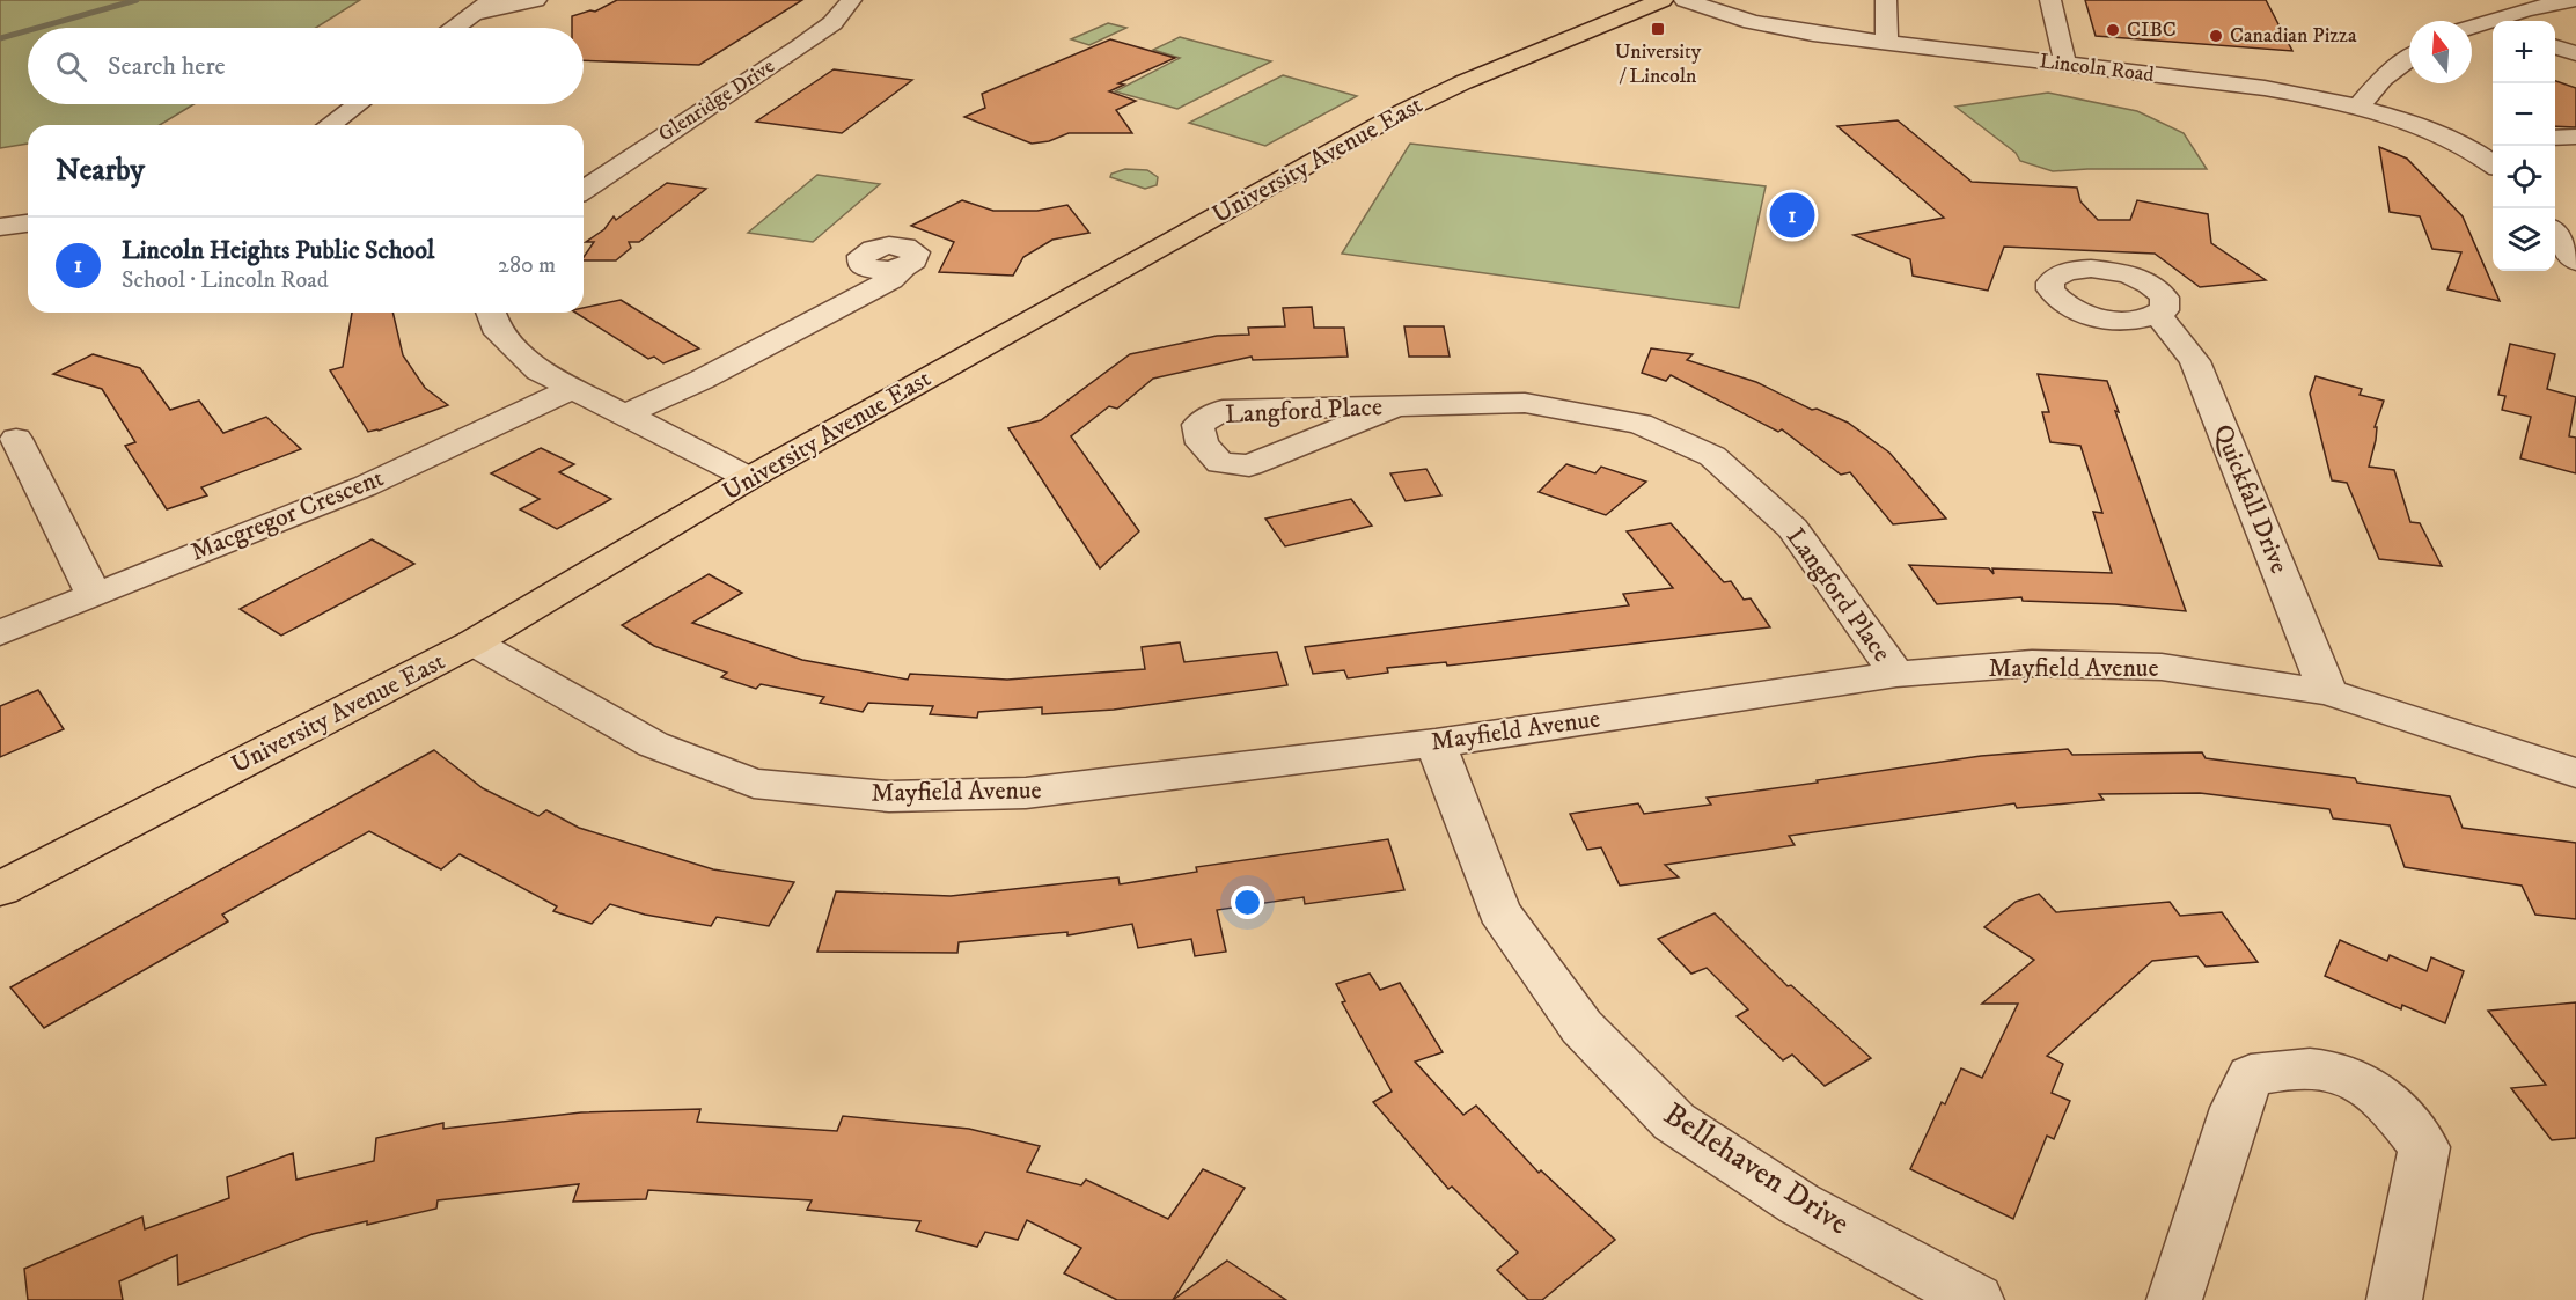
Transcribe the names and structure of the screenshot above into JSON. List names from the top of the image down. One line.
{"streets":{"main road":["University Avenue East"],"street":["Lincoln Road","Glenridge Drive","Langford Place","Quickfall Drive","Macgregor Crescent","Mayfield Avenue","Bellehaven Drive"]},"crossings":[["University Avenue East","Mayfield Avenue"],["Langford Place","Mayfield Avenue"],["Quickfall Drive","Mayfield Avenue"],["Mayfield Avenue","Bellehaven Drive"]],"places":{"transit":["University / Lincoln"],"other":["CIBC","Canadian Pizza"]},"north":"top","page":{"map_buttons":["+","−"],"search":"Search here","heading":"Nearby","pins":"1","list":[{"mark":"1","name":"Lincoln Heights Public School","note":"School · Lincoln Road","value":"280 m"}]}}
